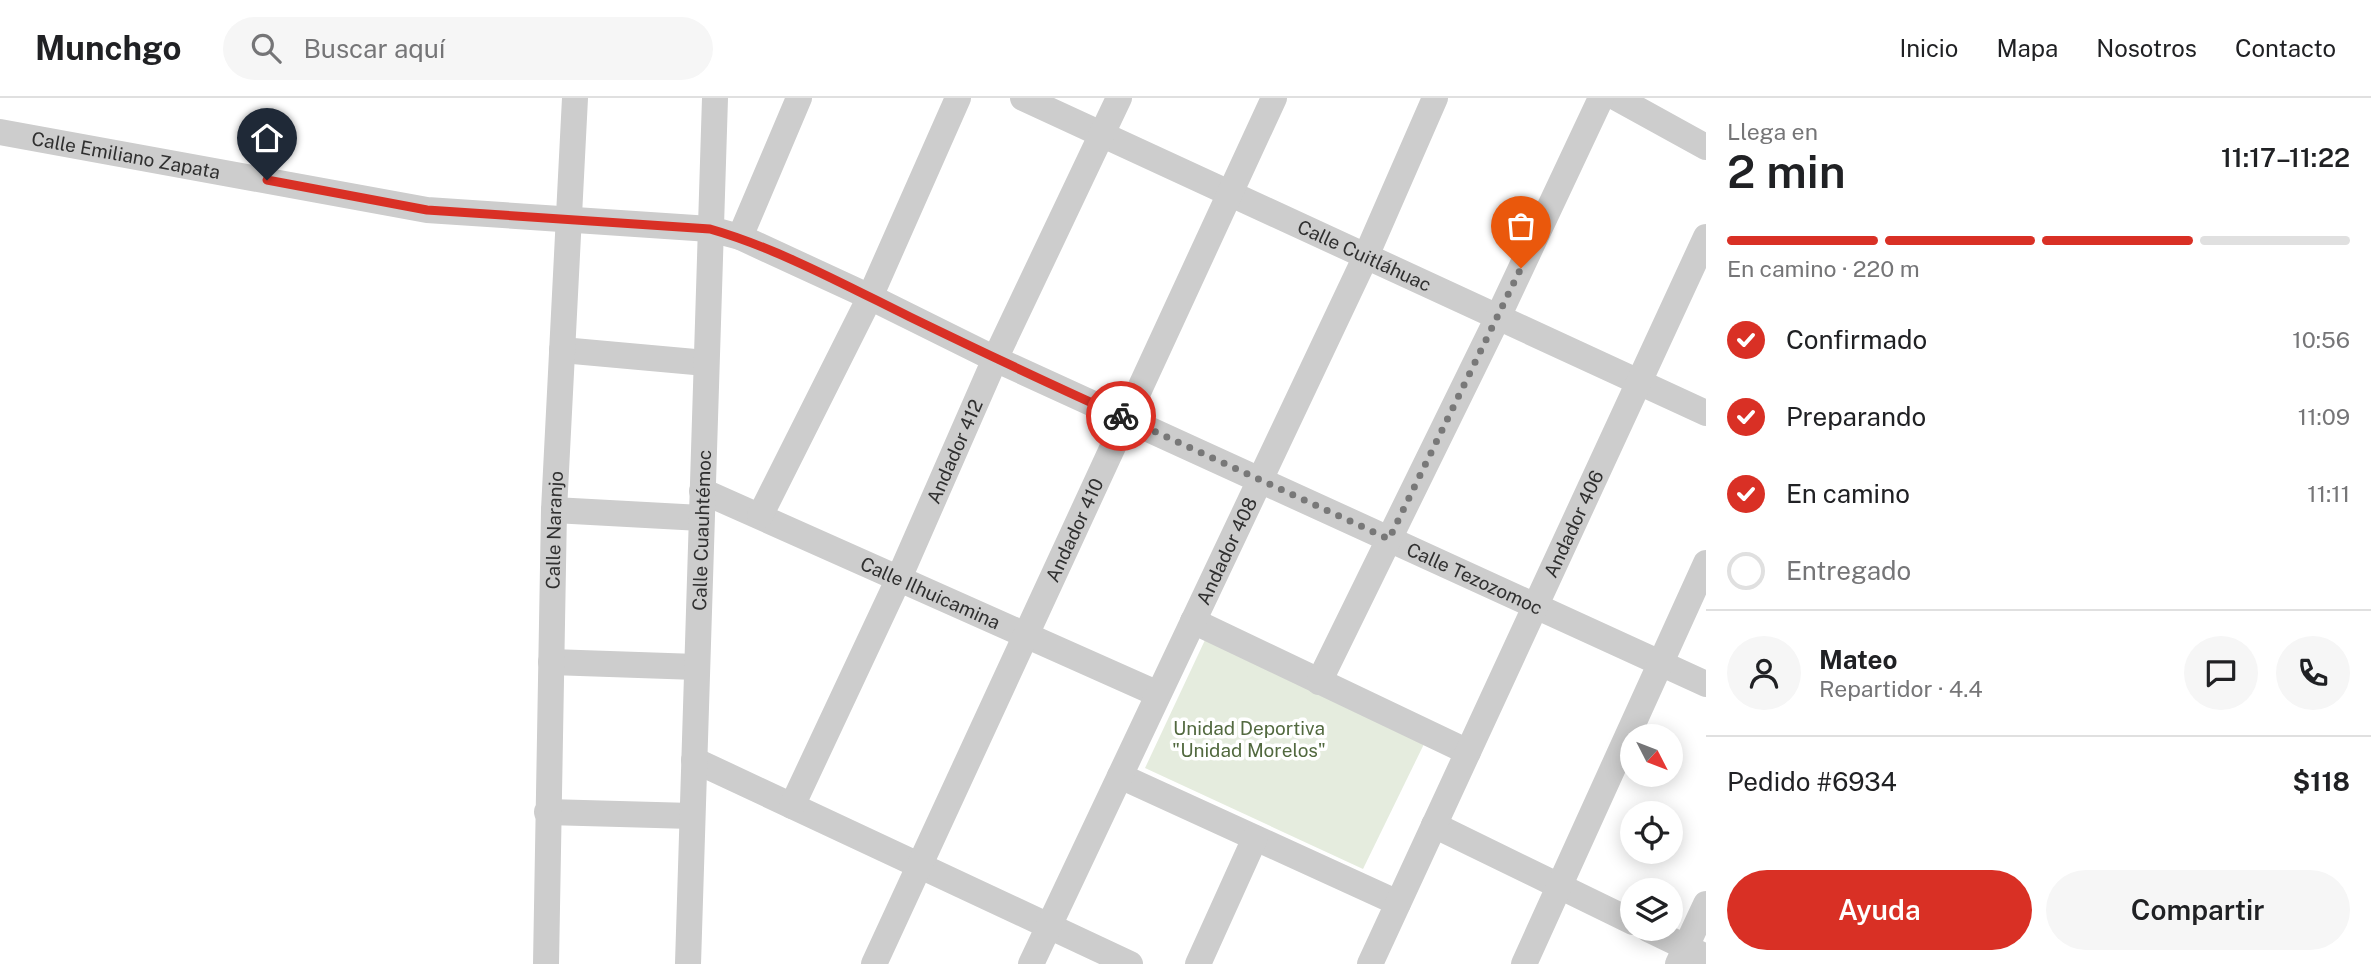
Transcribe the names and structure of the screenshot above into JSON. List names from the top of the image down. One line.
{"streets":{"street":["Calle Emiliano Zapata","Calle Cuitláhuac","Andador 412","Andador 406","Calle Naranjo","Calle Cuauhtémoc","Andador 410","Andador 408","Calle Tezozomoc","Calle Ilhuicamina"]},"crossings":[["Calle Emiliano Zapata","Calle Naranjo"],["Calle Emiliano Zapata","Calle Cuauhtémoc"],["Calle Emiliano Zapata","Calle Tezozomoc"],["Calle Cuitláhuac","Andador 412"],["Calle Cuitláhuac","Andador 406"],["Calle Cuitláhuac","Andador 410"],["Calle Cuitláhuac","Andador 408"],["Andador 412","Calle Tezozomoc"],["Andador 412","Calle Ilhuicamina"],["Andador 406","Calle Tezozomoc"],["Calle Cuauhtémoc","Calle Tezozomoc"],["Calle Cuauhtémoc","Calle Ilhuicamina"],["Andador 410","Calle Tezozomoc"],["Andador 410","Calle Ilhuicamina"],["Andador 408","Calle Tezozomoc"],["Andador 408","Calle Ilhuicamina"]],"parks":["Unidad Deportiva \"Unidad Morelos\""],"north":"bottom right","page":{"header":"Munchgo","search":"Buscar aquí","nav":["Inicio","Mapa","Nosotros","Contacto"],"heading":["2 min","Llega en","11:17–11:22"],"panel":["Mateo","Repartidor · 4.4","Pedido #6934","$118"],"bar":"En camino · 220 m","list":[["Confirmado","10:56"],["Preparando","11:09"],["En camino","11:11"],"Entregado"],"buttons":["Ayuda","Compartir"]}}
